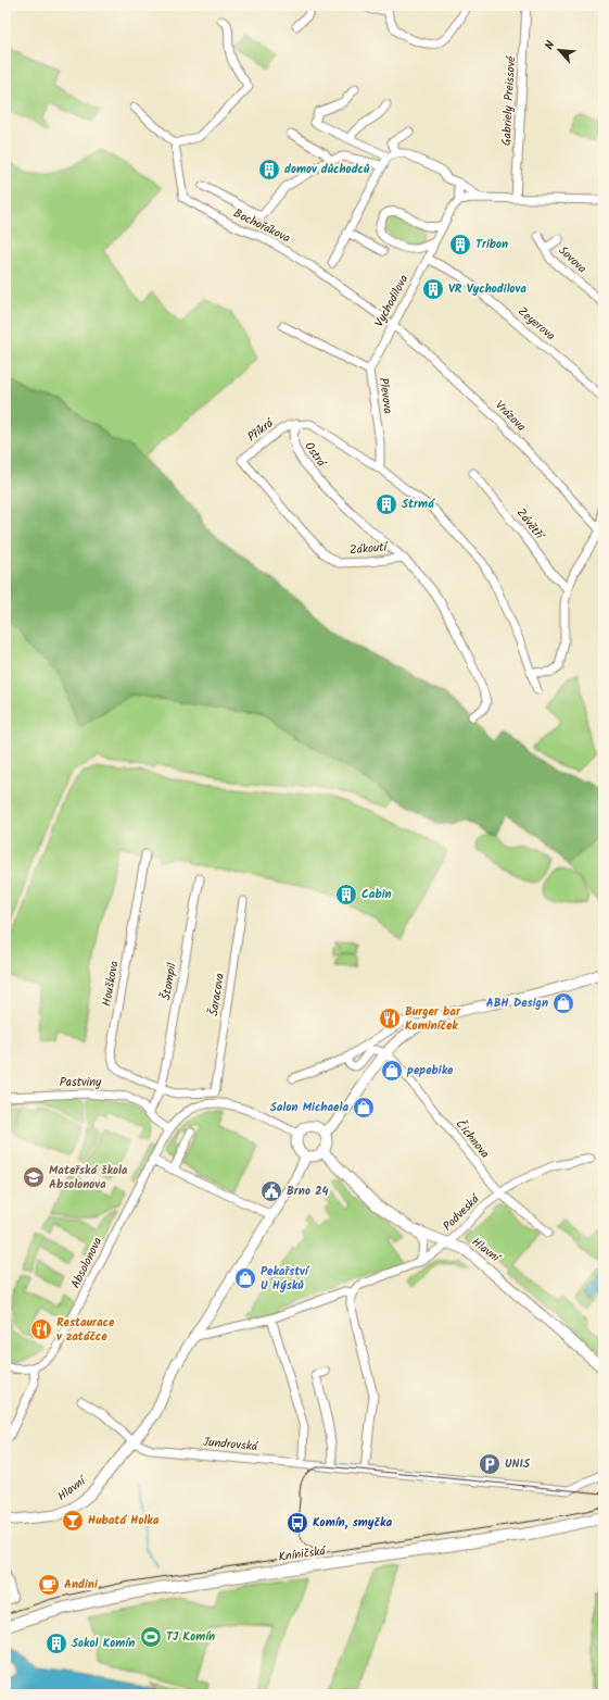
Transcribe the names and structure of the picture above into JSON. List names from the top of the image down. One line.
{"streets":{"main road":["Kníničská"],"street":["Gabriely Preissové","Bochořákova","Sovova","Vychodilova","Zeyerova","Plevova","Vrázova","Příkrá","Ostrá","Závětří","Zákoutí","Štompil","Houškova","Šaracova","Pastviny","Čichnova","Podveská","Hlavní","Absolonova","Jundrovská"]},"crossings":[["Bochořákova","Vychodilova"],["Bochořákova","Vrázova"],["Vychodilova","Zeyerova"],["Vychodilova","Plevova"],["Vychodilova","Vrázova"],["Plevova","Ostrá"],["Příkrá","Ostrá"],["Příkrá","Zákoutí"],["Ostrá","Zákoutí"],["Štompil","Houškova"],["Štompil","Šaracova"],["Houškova","Šaracova"],["Pastviny","Absolonova"],["Čichnova","Podveská"],["Podveská","Hlavní"],["Hlavní","Absolonova"],["Hlavní","Jundrovská"]],"places":{"building":["domov důchodců","Tribon","VR Vychodilova","Strmá","Cabin","Sokol Komín"],"shop":["ABH Design","pepebike","Salon Michaela","Pekařství U Hýsků"],"restaurant":["Burger bar Kominíček","Restaurace v zatáčce"],"school or university":["Mateřská škola Absolonova"],"public building":["Brno 24"],"parking":["UNIS"],"bar":["Hubatá Holka"],"bus stop":["Komín, smyčka"],"cafe":["Andini"],"sports":["TJ Komín"]},"north":"top left"}
